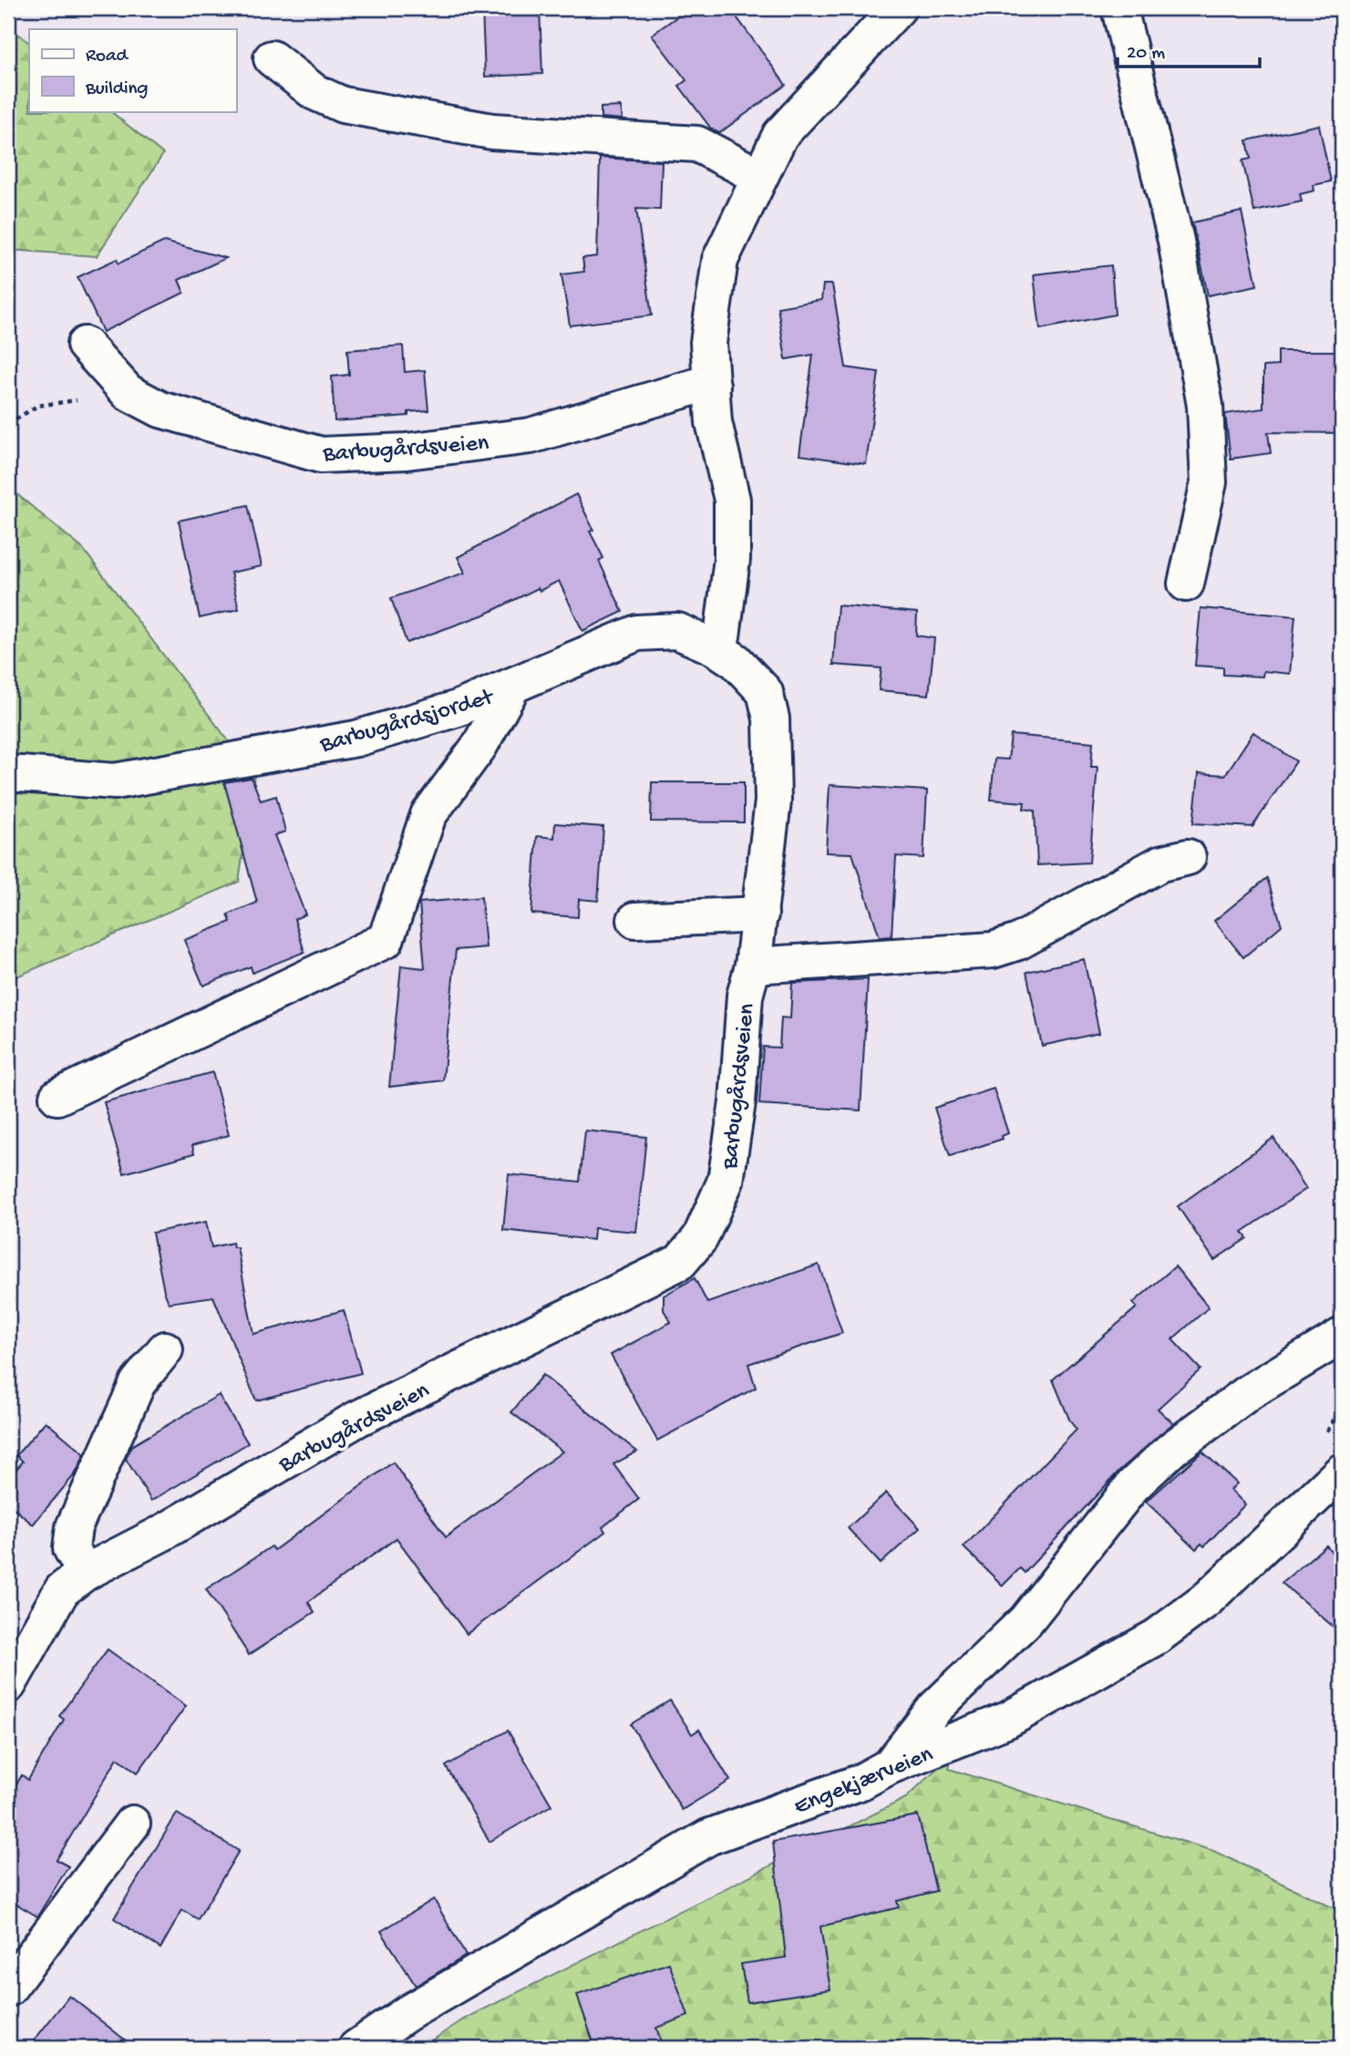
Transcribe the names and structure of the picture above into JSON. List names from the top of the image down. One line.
{"streets":{"street":["Barbugårdsveien","Barbugårdsjordet","Engekjærveien"]},"crossings":[["Barbugårdsveien","Barbugårdsjordet"]],"legend":["Road","Building"],"scale_bar":"20 m"}
